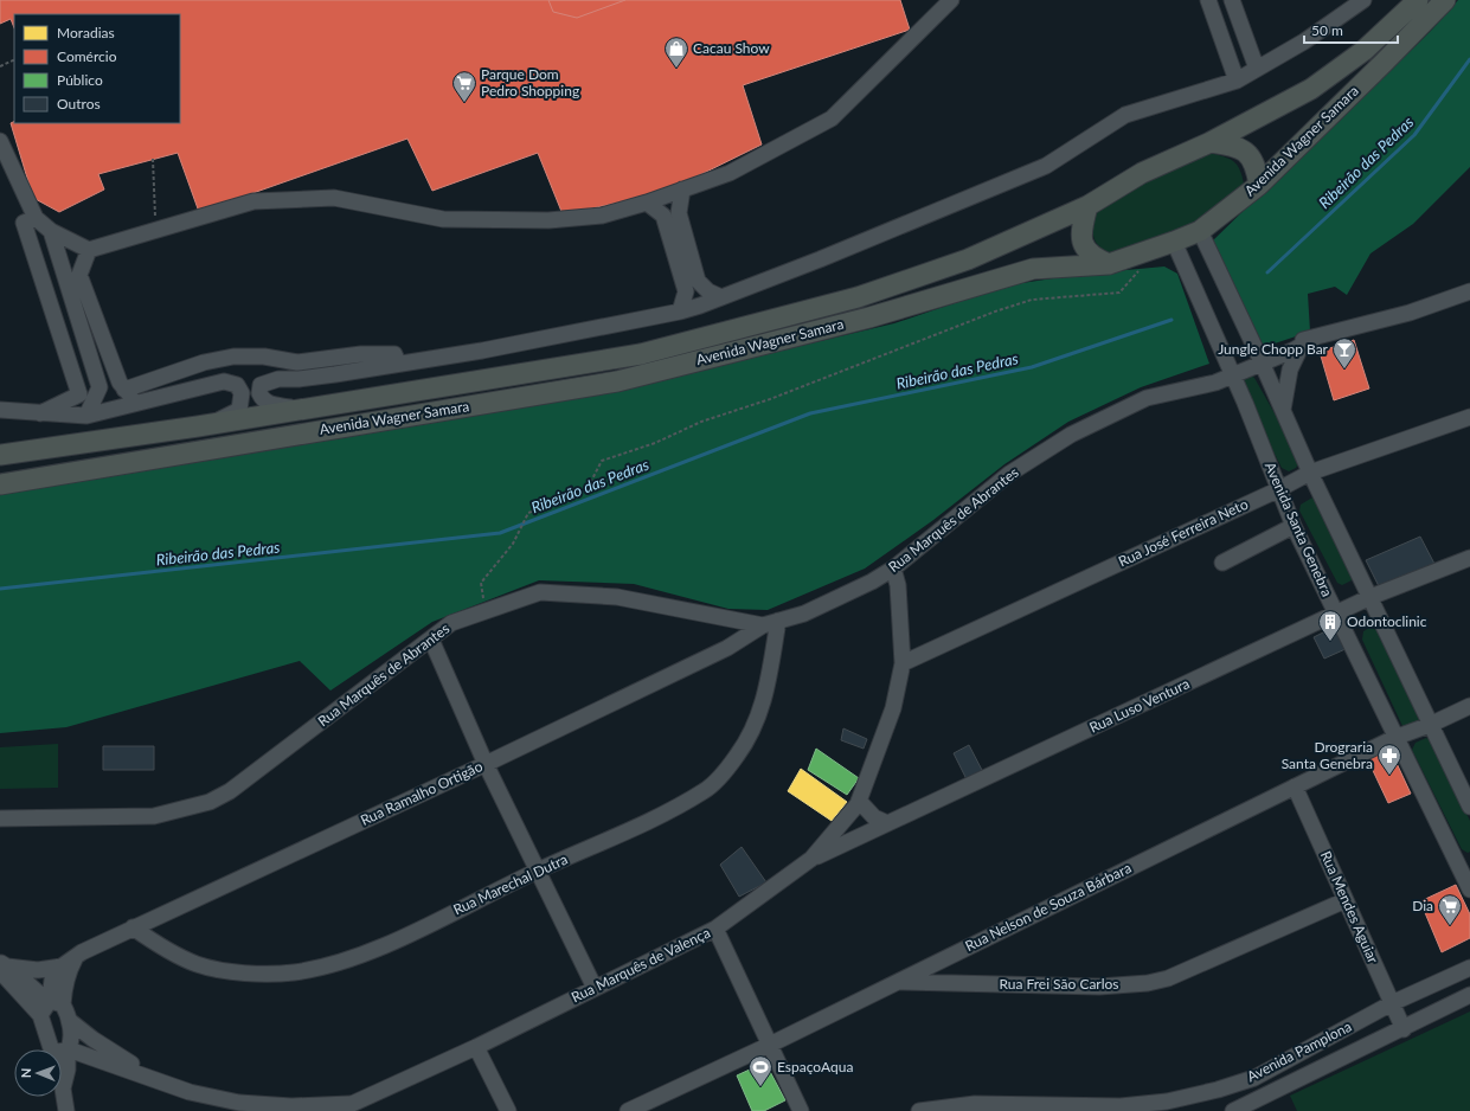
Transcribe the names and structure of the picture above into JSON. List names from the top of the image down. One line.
{"streets":{"main road":["Avenida Wagner Samara"],"street":["Rua Marquês de Abrantes","Avenida Santa Genebra","Rua José Ferreira Neto","Rua Luso Ventura","Rua Ramalho Ortigão","Rua Marechal Dutra","Rua Nelson de Souza Bárbara","Rua Mendes Aguiar","Rua Marquês de Valença","Rua Frei São Carlos","Avenida Pamplona"]},"crossings":[["Avenida Wagner Samara","Avenida Santa Genebra"],["Rua Marquês de Abrantes","Avenida Santa Genebra"],["Rua Marquês de Abrantes","Rua Ramalho Ortigão"],["Rua Marquês de Abrantes","Rua Marechal Dutra"],["Rua Marquês de Abrantes","Rua Marquês de Valença"],["Avenida Santa Genebra","Rua José Ferreira Neto"],["Avenida Santa Genebra","Rua Luso Ventura"],["Avenida Santa Genebra","Rua Nelson de Souza Bárbara"],["Rua José Ferreira Neto","Rua Marquês de Valença"],["Rua Luso Ventura","Rua Marquês de Valença"],["Rua Ramalho Ortigão","Rua Marechal Dutra"],["Rua Nelson de Souza Bárbara","Rua Mendes Aguiar"],["Rua Nelson de Souza Bárbara","Rua Frei São Carlos"],["Rua Mendes Aguiar","Rua Frei São Carlos"],["Rua Mendes Aguiar","Avenida Pamplona"]],"water":["Ribeirão das Pedras"],"places":{"shop":["Cacau Show"],"supermarket":["Parque Dom Pedro Shopping","Dia"],"bar":["Jungle Chopp Bar"],"building":["Odontoclinic"],"pharmacy":["Drograria Santa Genebra"],"sports":["EspaçoAqua"]},"legend":["Moradias","Comércio","Público","Outros"],"scale_bar":"50 m","north":"left"}
